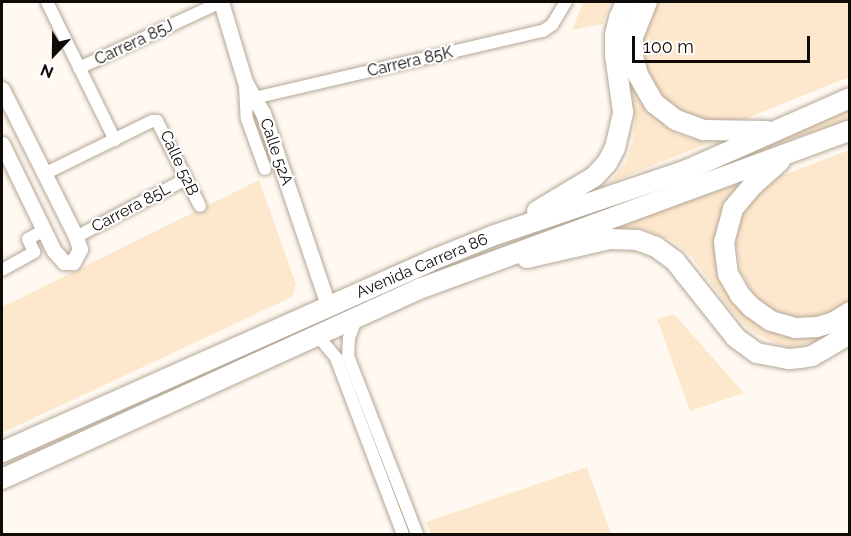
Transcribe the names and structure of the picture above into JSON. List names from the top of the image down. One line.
{"streets":{"main road":["Avenida Carrera 86"],"street":["Carrera 85J","Carrera 85K","Calle 52A","Calle 52B","Carrera 85L"]},"crossings":[["Carrera 85J","Calle 52A"],["Carrera 85K","Calle 52A"],["Calle 52A","Avenida Carrera 86"],["Calle 52B","Carrera 85L"]],"scale_bar":"100 m","north":"bottom"}
